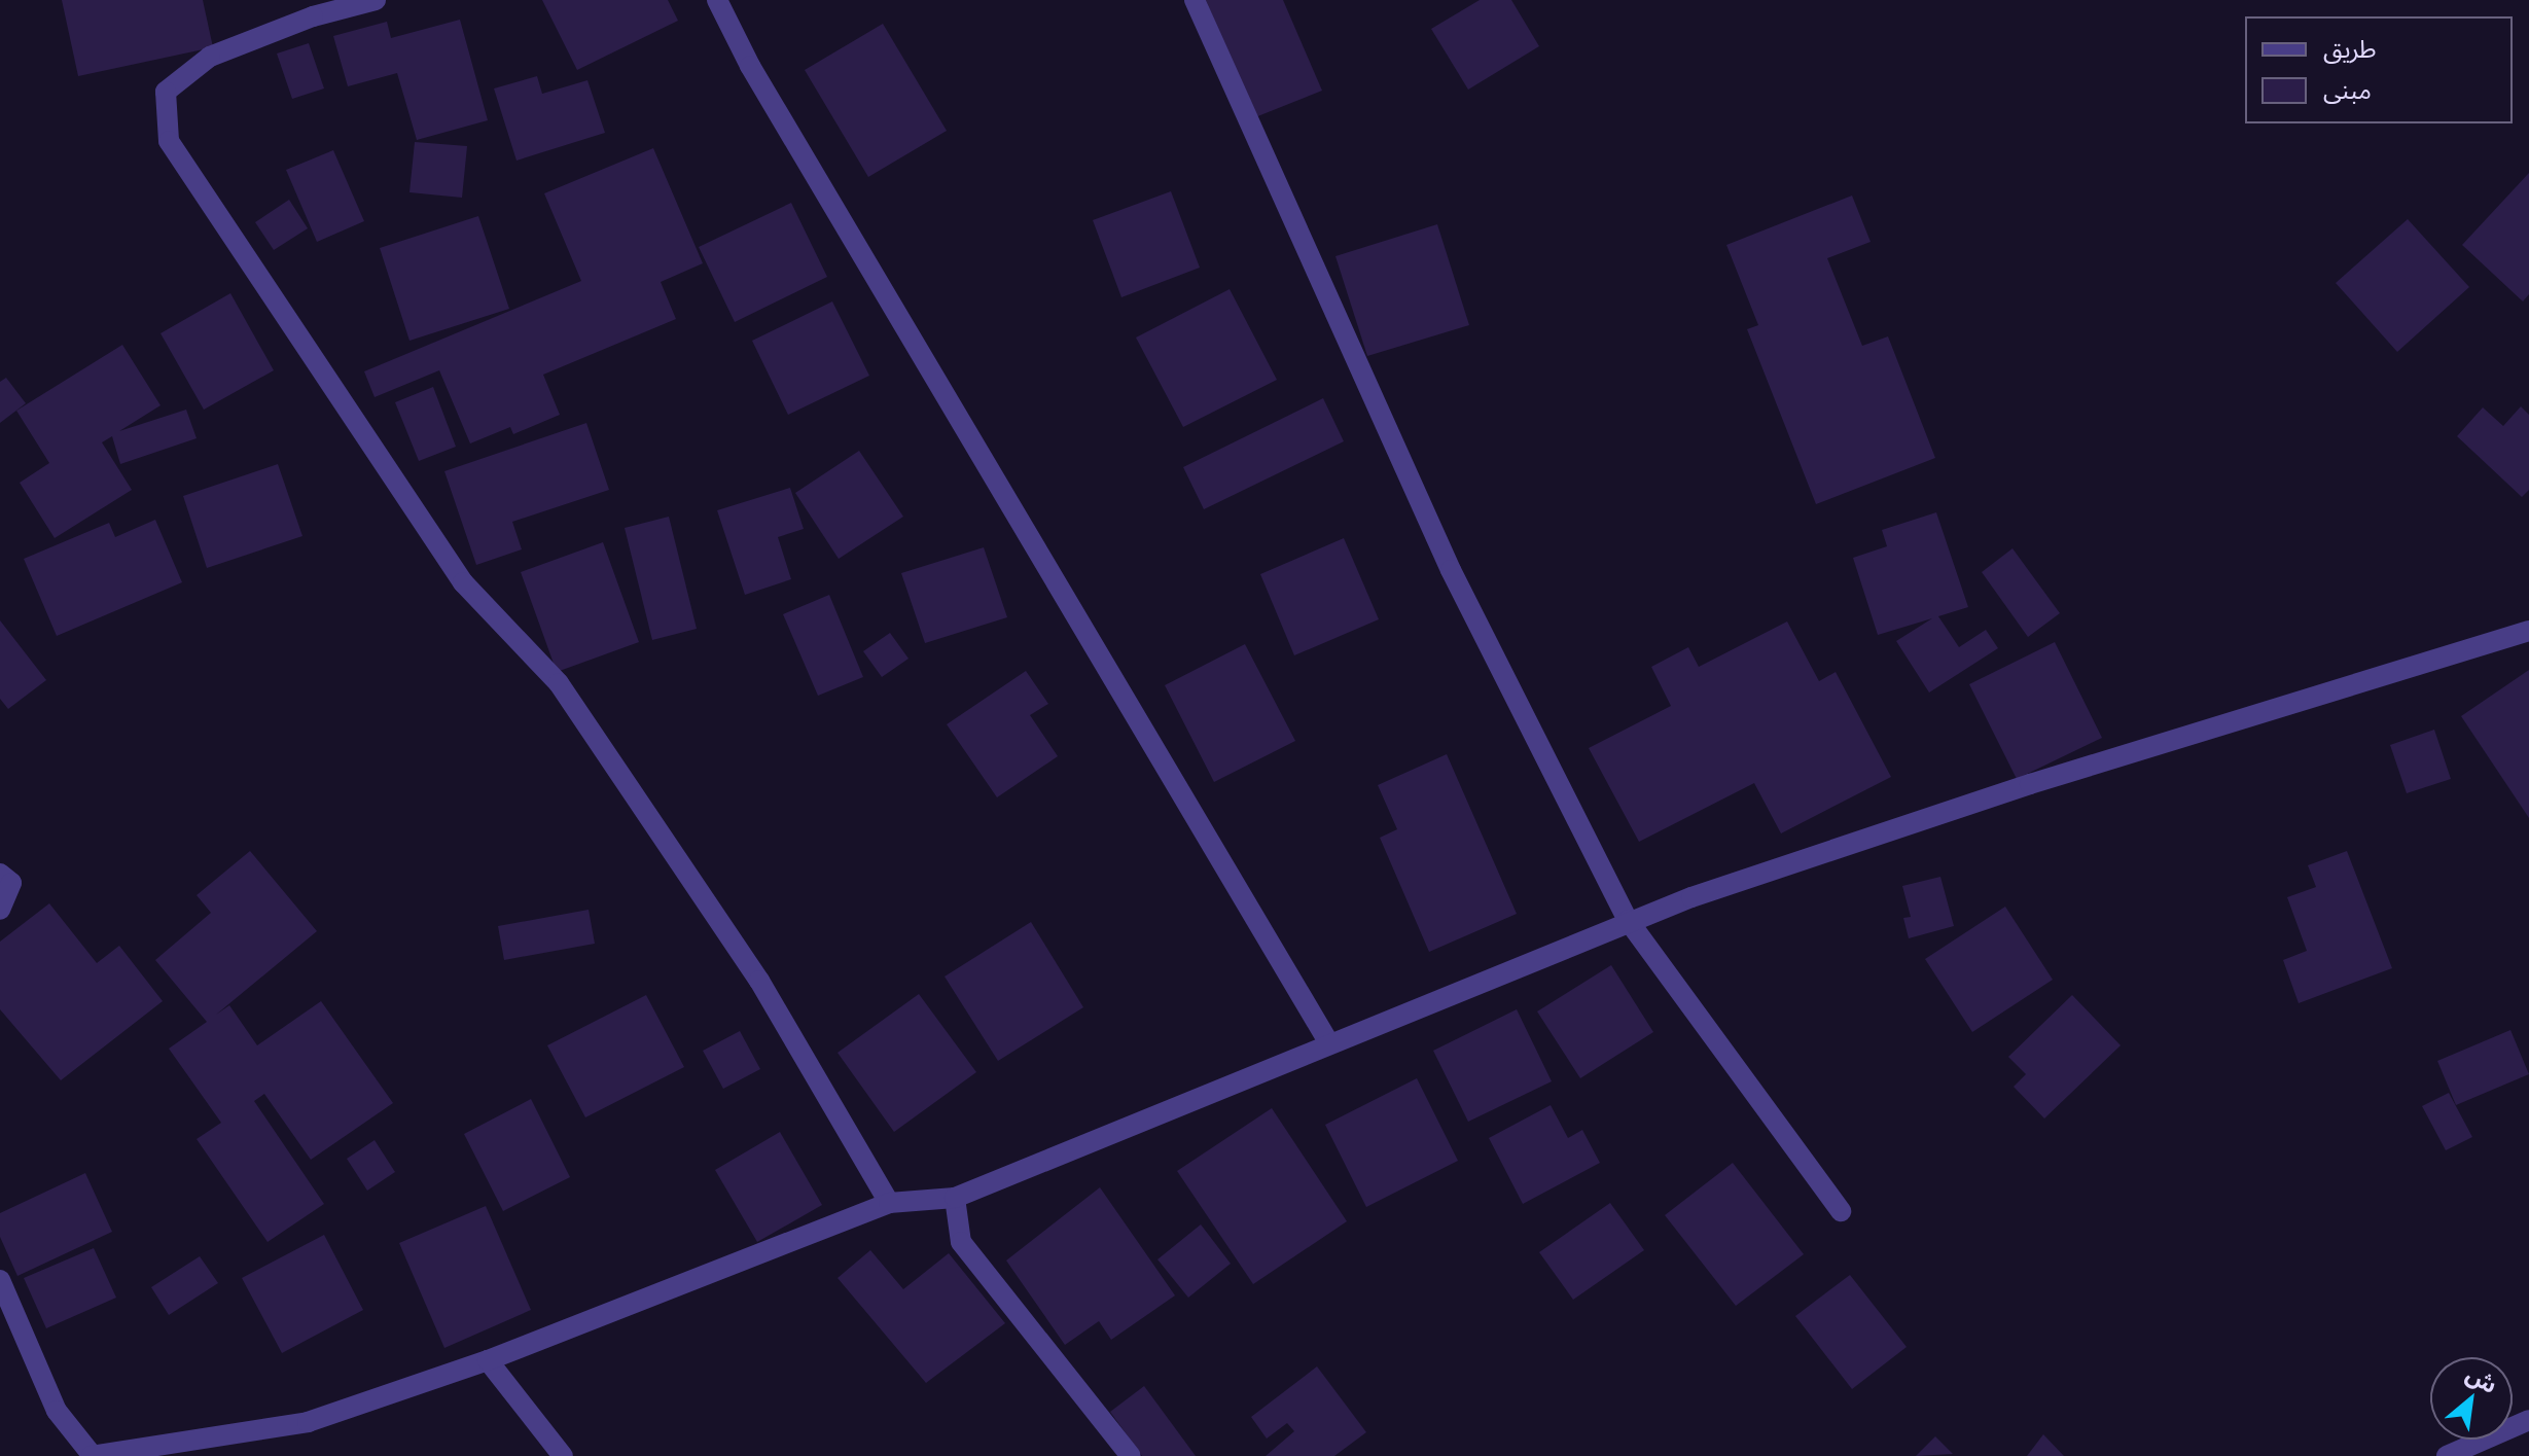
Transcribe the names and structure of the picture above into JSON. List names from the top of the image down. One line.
{"legend":["طريق","مبنى"],"north":"top right"}
